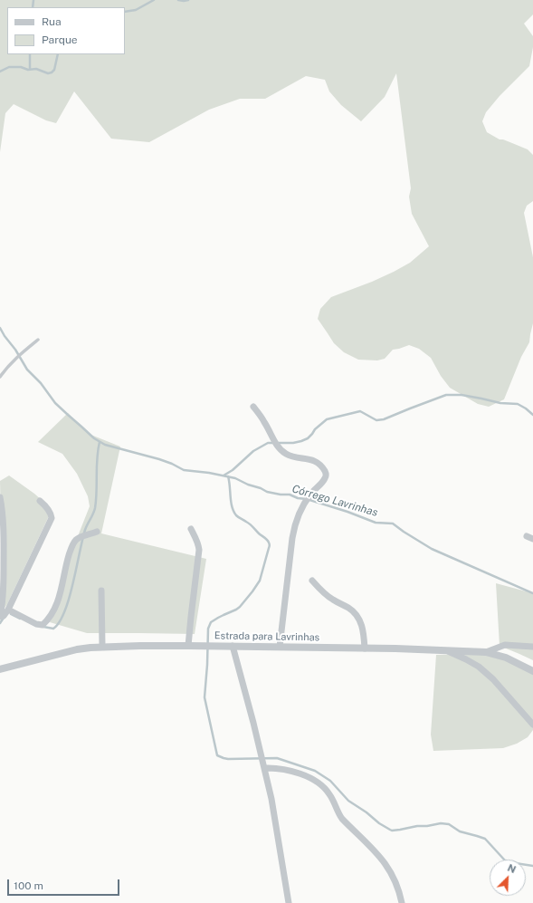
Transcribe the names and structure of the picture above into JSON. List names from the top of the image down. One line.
{"streets":{"street":["Estrada para Lavrinhas"]},"water":["Córrego Lavrinhas"],"legend":["Rua","Parque"],"scale_bar":"100 m","north":"top right"}
